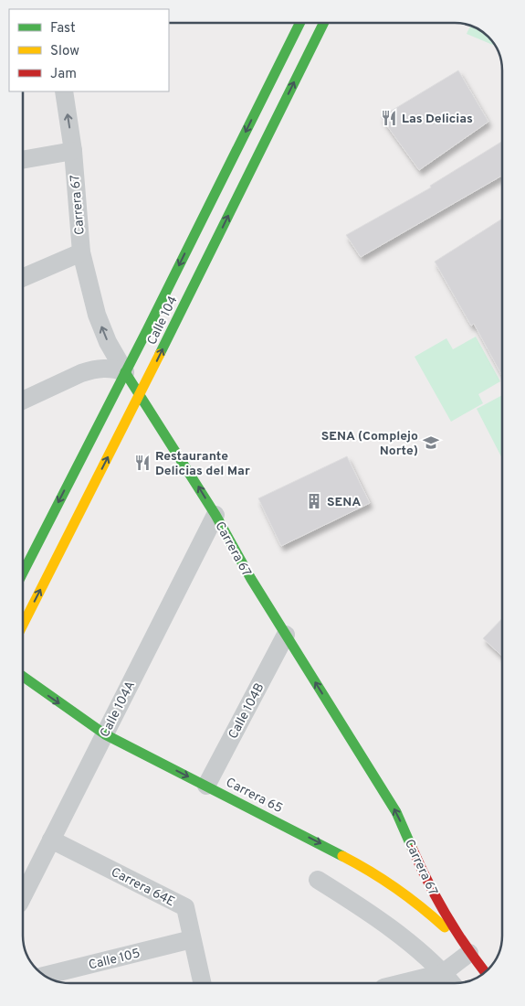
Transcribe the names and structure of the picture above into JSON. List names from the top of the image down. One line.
{"streets":{"main road":["Carrera 67","Calle 104","Carrera 65"],"street":["Calle 104A","Calle 104B","Carrera 64E","Calle 105"]},"crossings":[["Carrera 67","Calle 104"],["Carrera 67","Calle 104A"],["Carrera 67","Calle 104B"],["Carrera 67","Carrera 65"],["Calle 104A","Carrera 65"],["Calle 104A","Carrera 64E"],["Calle 104B","Carrera 65"],["Carrera 64E","Calle 105"]],"one_way":["Carrera 67","Carrera 65"],"places":{"restaurant":["Las Delicias","Restaurante Delicias del Mar"],"school or university":["SENA (Complejo Norte)"],"building":["SENA"]},"legend":["Fast","Slow","Jam"]}
